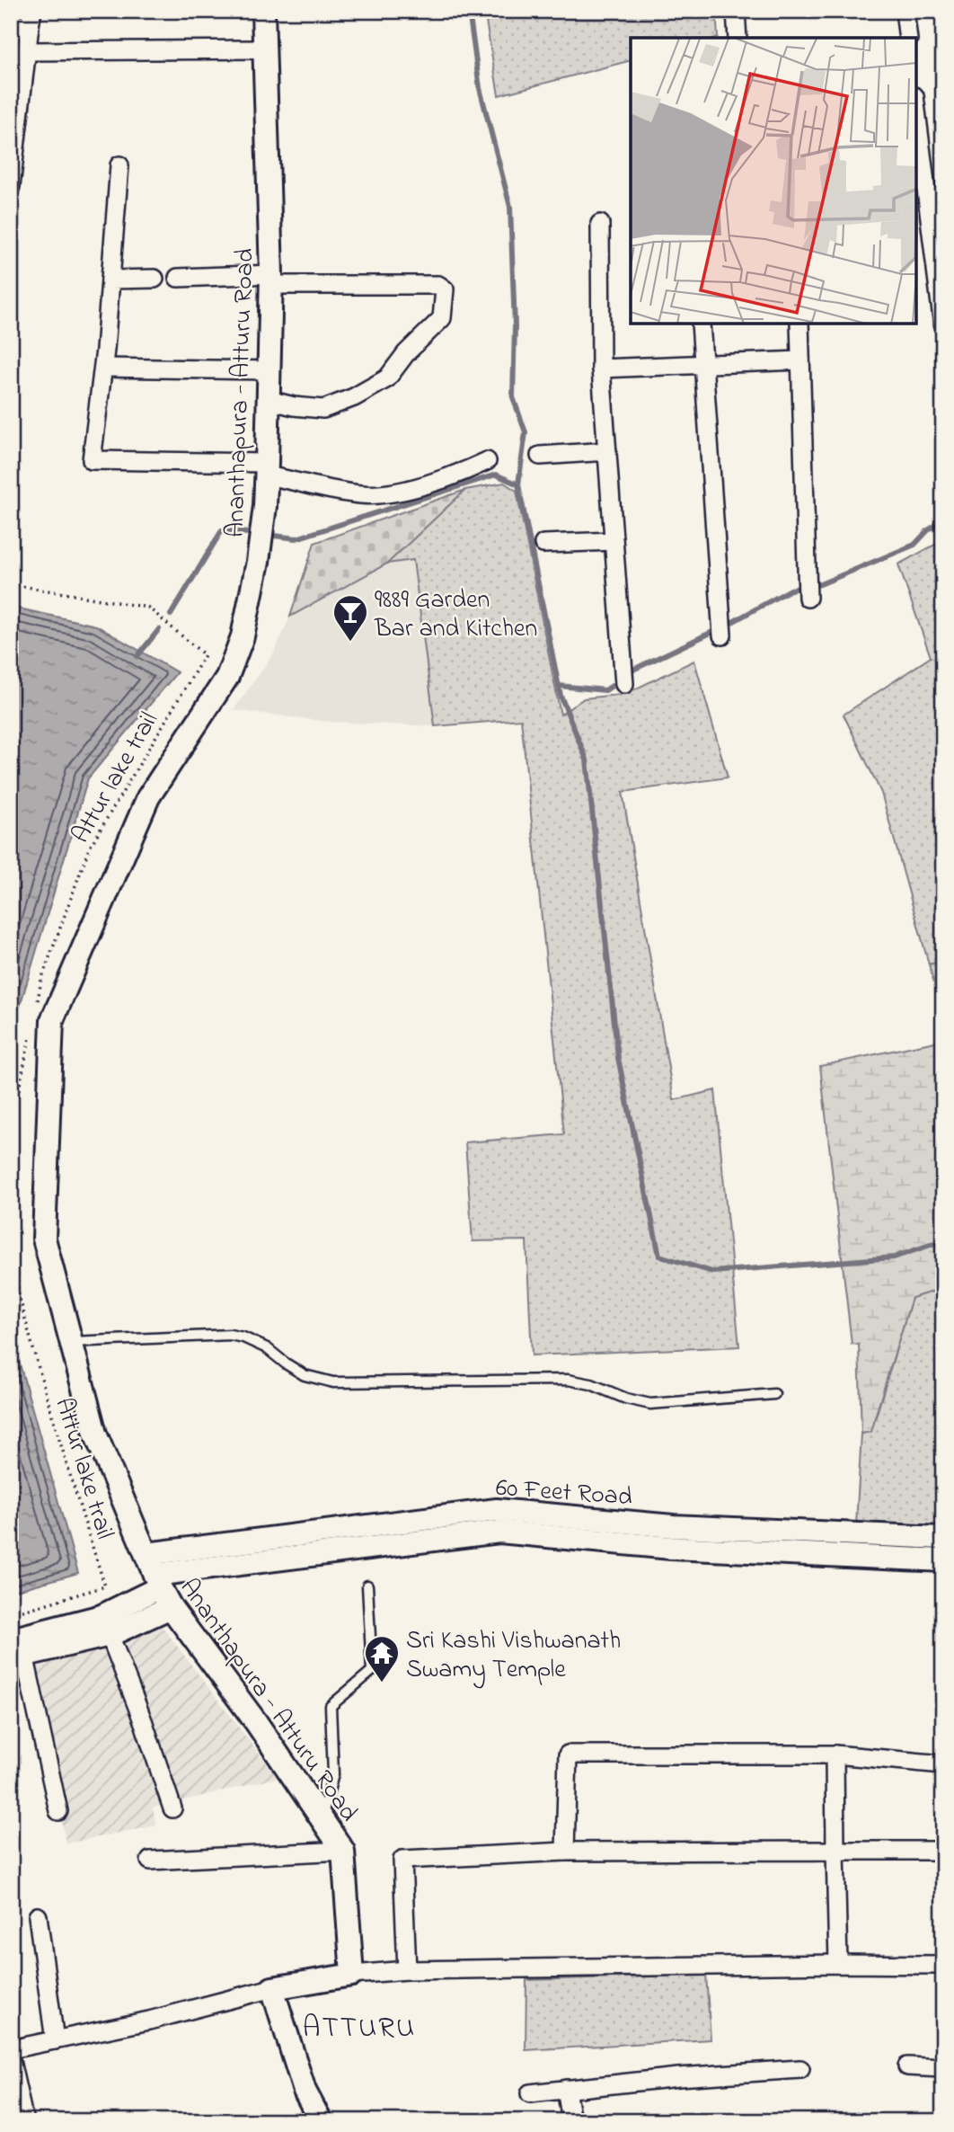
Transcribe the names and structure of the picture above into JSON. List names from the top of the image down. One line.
{"streets":{"street":["Ananthapura - Atturu Road","60 Feet Road"],"path":["Attur lake trail"]},"crossings":[["Ananthapura - Atturu Road","60 Feet Road"]],"districts":["ATTURU"],"places":{"bar":["9889 Garden Bar and Kitchen"],"temple":["Sri Kashi Vishwanath Swamy Temple"]}}
